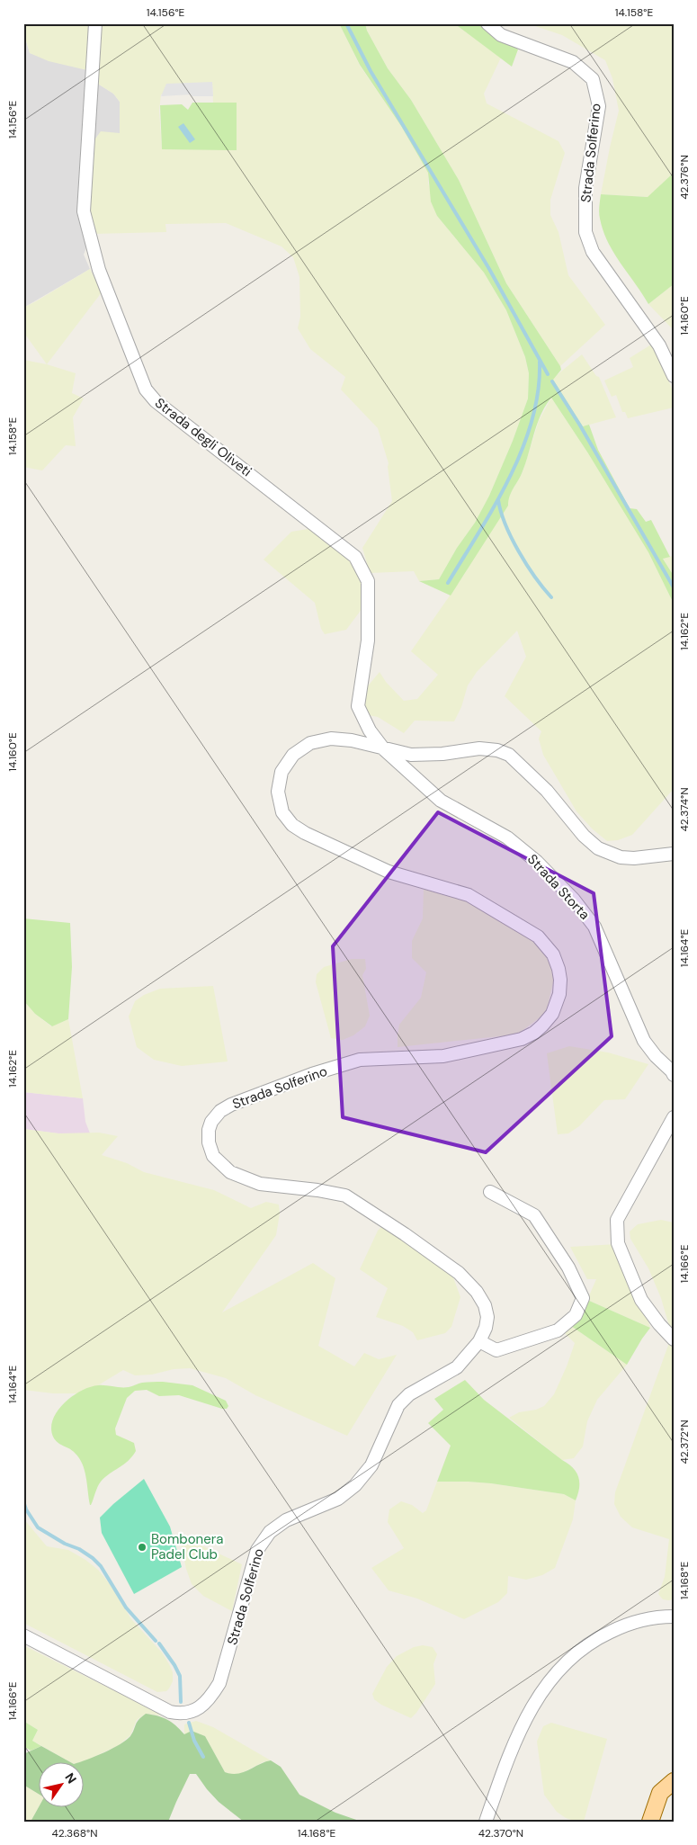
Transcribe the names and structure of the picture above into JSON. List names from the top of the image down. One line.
{"streets":{"street":["Strada Solferino","Strada degli Oliveti","Strada Storta"]},"crossings":[["Strada Solferino","Strada degli Oliveti"],["Strada Solferino","Strada Storta"],["Strada degli Oliveti","Strada Storta"]],"places":["Bombonera Padel Club"],"north":"top right","coordinates":["14.156°E","14.158°E","42.376°N","14.160°E","14.162°E","42.374°N","14.164°E","14.166°E","42.372°N","14.168°E","42.368°N","42.370°N"]}
